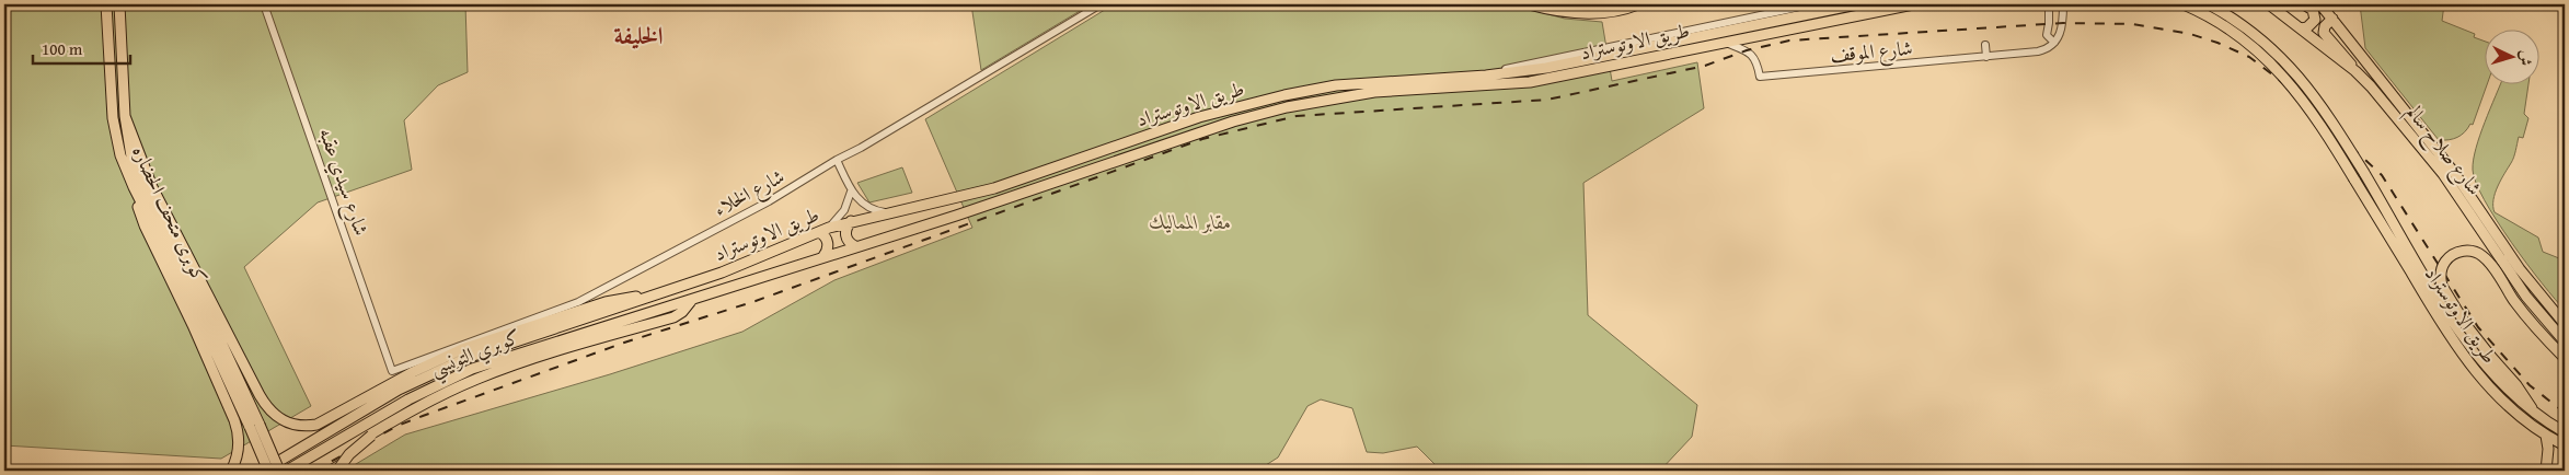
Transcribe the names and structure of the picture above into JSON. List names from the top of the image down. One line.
{"streets":{"highway":["طريق الاوتوستراد","شارع صلاح سالم","كوبرى متحف الحضاره","كوبري التونسي"],"street":["شارع الموقف","شارع سيدي عقبه","شارع الخلاء"]},"crossings":[["طريق الاوتوستراد","شارع الموقف"],["طريق الاوتوستراد","كوبري التونسي"],["شارع سيدي عقبه","شارع الخلاء"]],"districts":["الخليفة"],"parks":["مقابر المماليك"],"scale_bar":"100 m","north":"right"}
